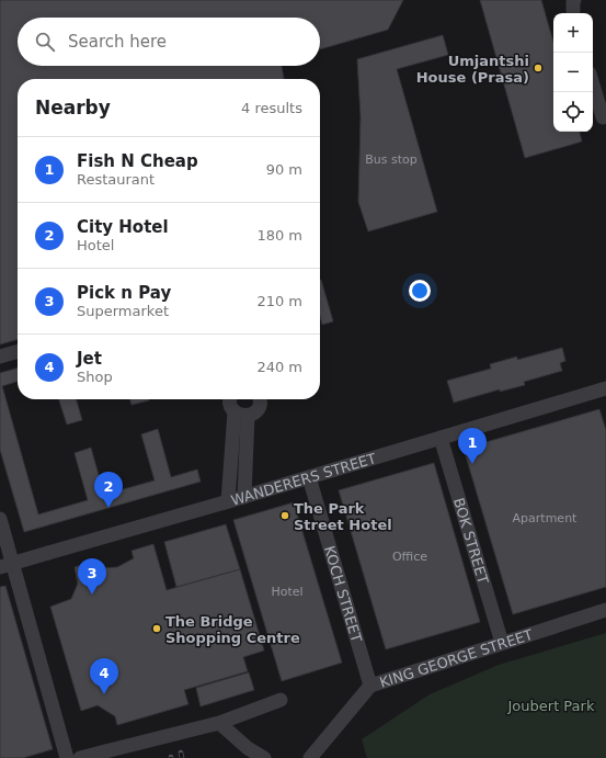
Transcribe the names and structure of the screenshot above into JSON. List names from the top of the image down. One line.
{"streets":{"street":["WANDERERS STREET","BOK STREET","KOCH STREET","KING GEORGE STREET"]},"crossings":[["WANDERERS STREET","BOK STREET"],["WANDERERS STREET","KOCH STREET"],["BOK STREET","KING GEORGE STREET"],["KOCH STREET","KING GEORGE STREET"]],"parks":["Joubert Park"],"places":["Umjantshi House (Prasa)","The Park Street Hotel","The Bridge Shopping Centre"],"house_numbers":["Bus stop","Apartment","Office","Hotel"],"page":{"map_buttons":["+","−"],"search":"Search here","heading":["Nearby","4 results"],"list":[{"mark":"1","name":"Fish N Cheap","note":"Restaurant","value":"90 m"},{"mark":"2","name":"City Hotel","note":"Hotel","value":"180 m"},{"mark":"3","name":"Pick n Pay","note":"Supermarket","value":"210 m"},{"mark":"4","name":"Jet","note":"Shop","value":"240 m"}],"pins":["1","2","3","4"]}}
